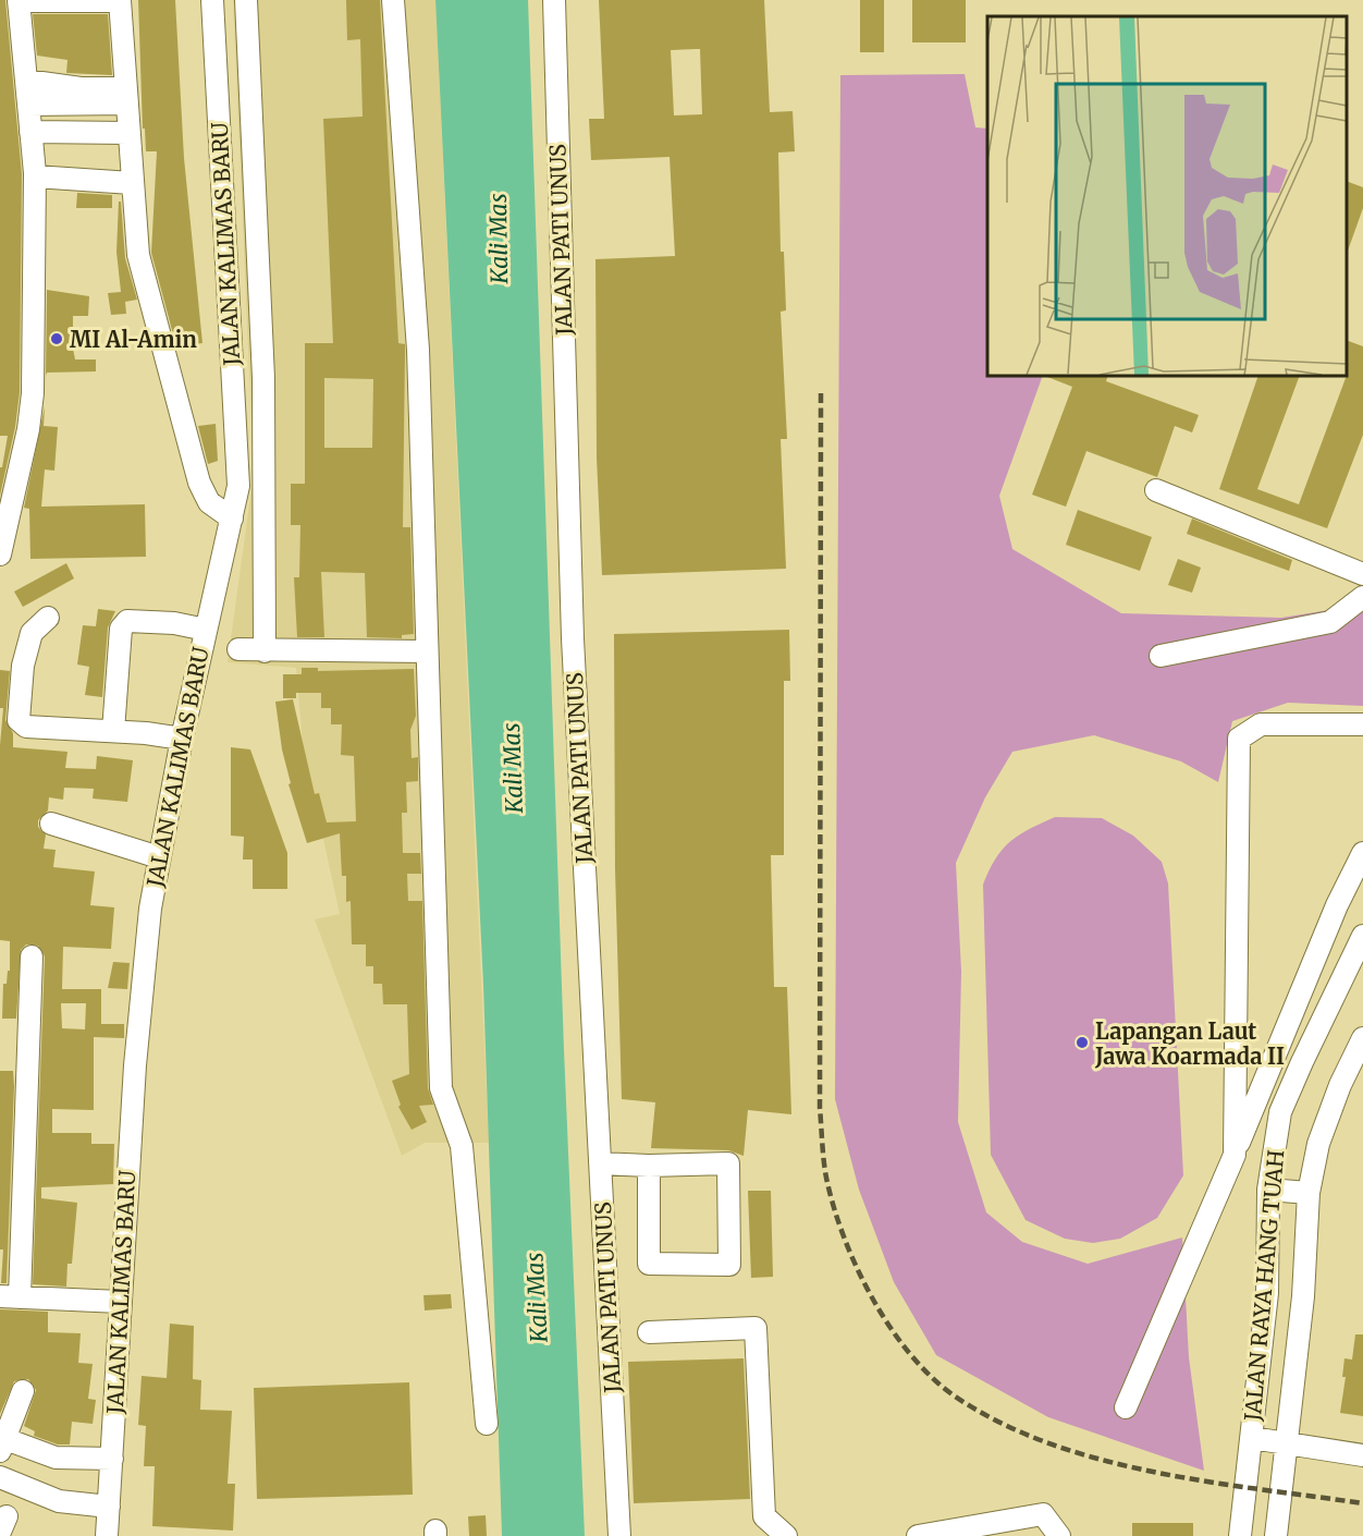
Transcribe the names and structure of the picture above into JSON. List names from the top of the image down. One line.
{"streets":{"street":["JALAN PATI UNUS","JALAN KALIMAS BARU","JALAN RAYA HANG TUAH"]},"water":["Kali Mas"],"places":["MI Al-Amin","Lapangan Laut Jawa Koarmada II"]}
